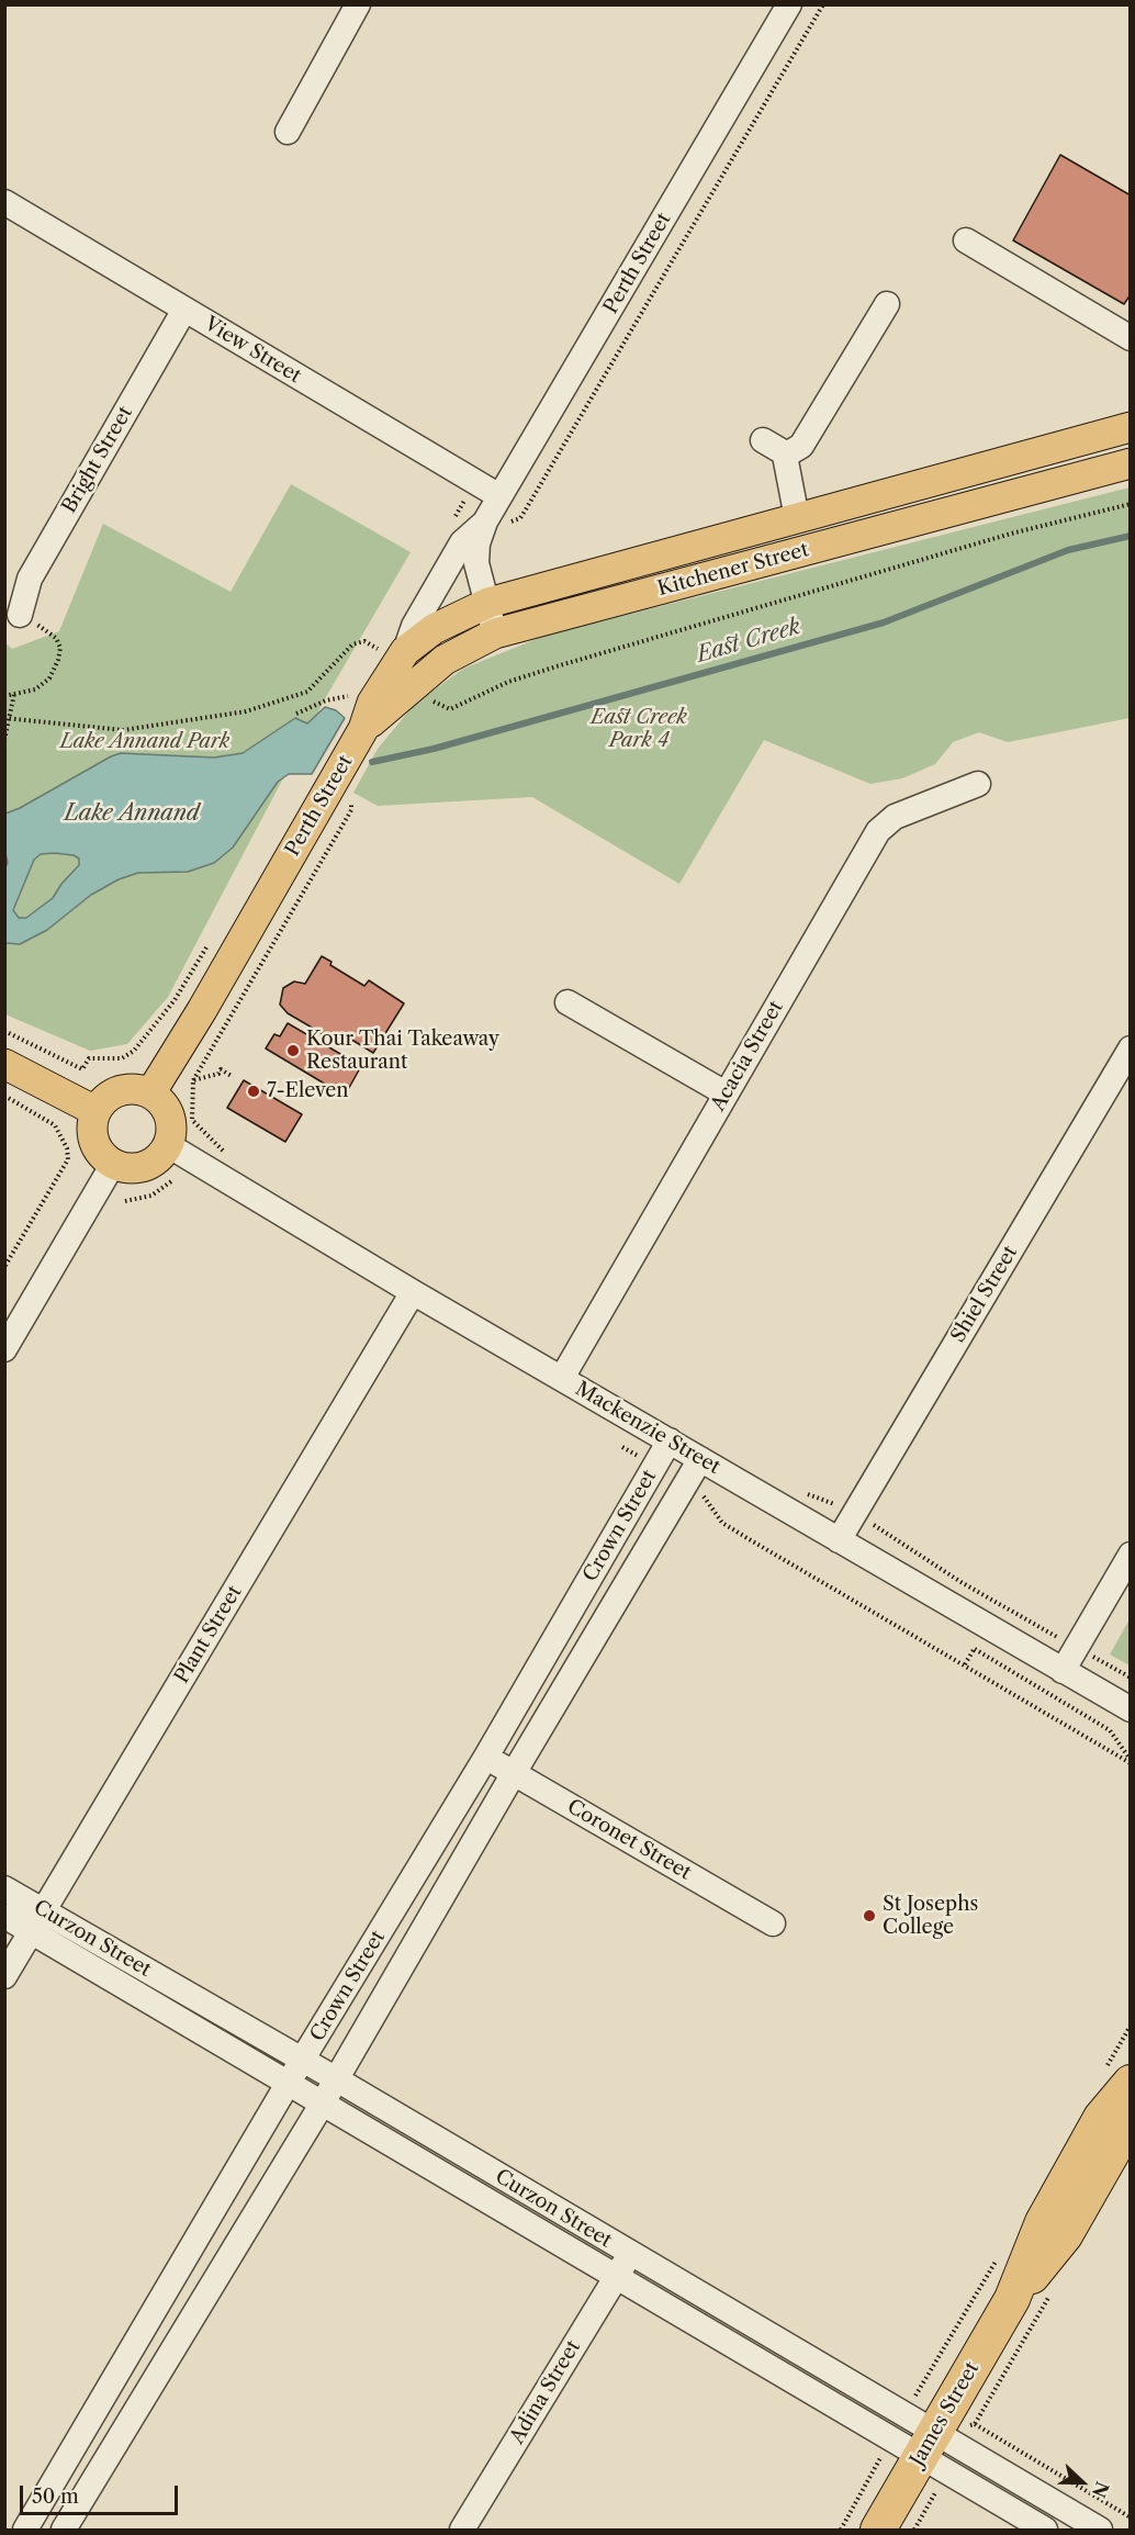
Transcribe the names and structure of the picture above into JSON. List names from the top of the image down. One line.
{"streets":{"highway":["James Street"],"main road":["Perth Street","Kitchener Street"],"street":["View Street","Bright Street","Acacia Street","Shiel Street","Mackenzie Street","Crown Street","Plant Street","Coronet Street","Curzon Street","Adina Street"]},"crossings":[["Perth Street","View Street"],["Perth Street","Kitchener Street"],["Perth Street","Mackenzie Street"],["View Street","Bright Street"],["Acacia Street","Mackenzie Street"],["Shiel Street","Mackenzie Street"],["Mackenzie Street","Crown Street"],["Mackenzie Street","Plant Street"],["Crown Street","Coronet Street"],["Crown Street","Curzon Street"],["Plant Street","Curzon Street"],["Curzon Street","Adina Street"],["Curzon Street","James Street"]],"water":["East Creek","Lake Annand"],"parks":["East Creek Park 4","Lake Annand Park"],"places":["Kour Thai Takeaway Restaurant","7-Eleven","St Josephs College"],"scale_bar":"50 m","north":"right"}
